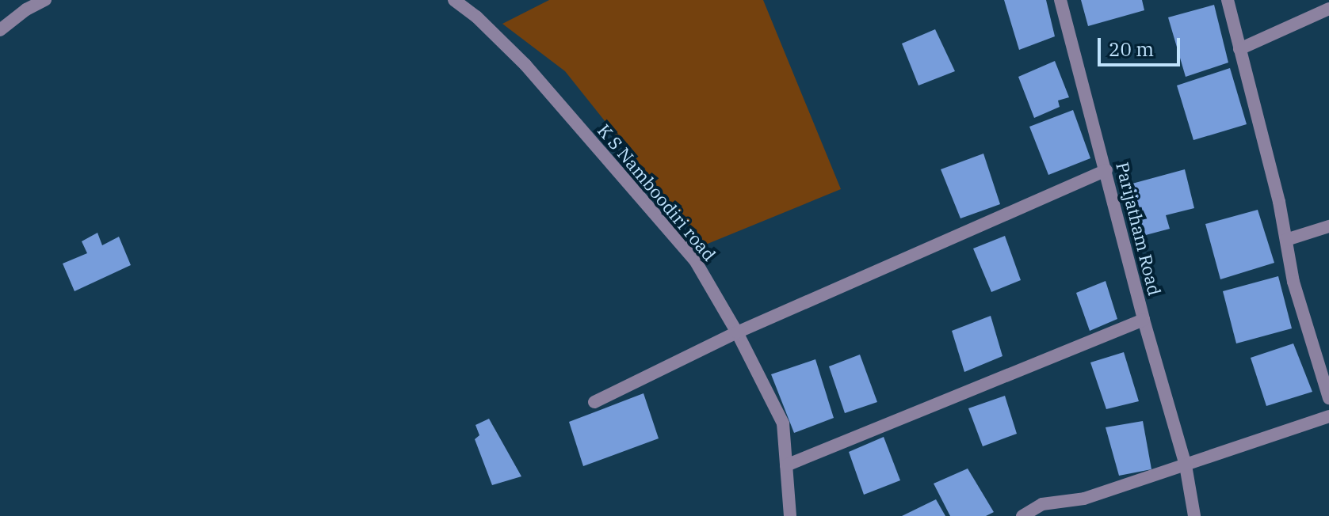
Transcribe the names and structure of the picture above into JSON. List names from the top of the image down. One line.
{"streets":{"street":["K S Namboodiri road","Parijatham Road"]},"scale_bar":"20 m"}
